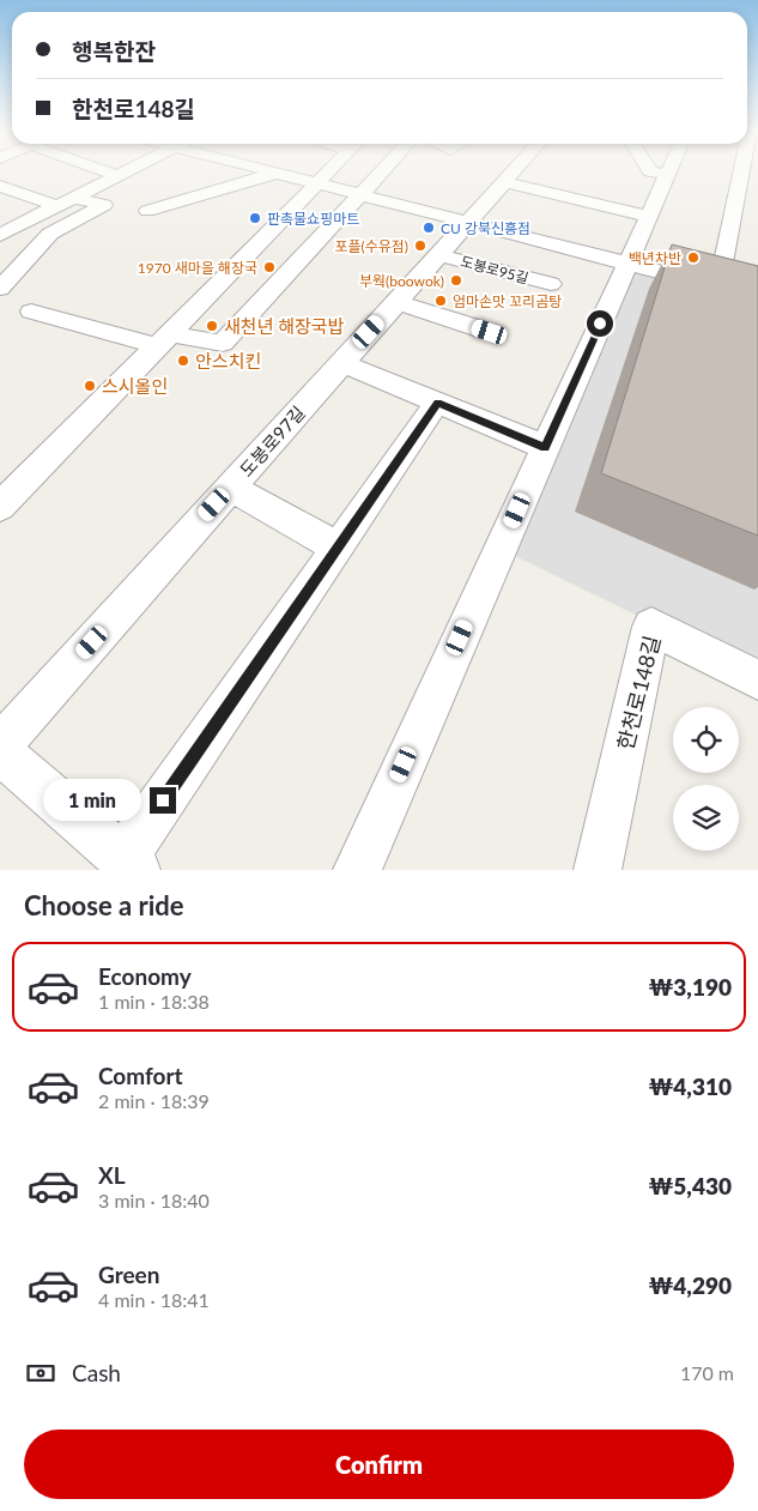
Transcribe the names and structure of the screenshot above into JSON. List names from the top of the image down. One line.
{"streets":{"street":["도봉로95길","도봉로97길","한천로148길"]},"crossings":[["도봉로95길","도봉로97길"]],"places":["판촉물쇼핑마트","CU 강북신흥점","포플(수유점)","백년차반","1970 새마을 해장국","부웍(boowok)","엄마손맛 꼬리곰탕","새천년 해장국밥","안스치킨","스시올인"],"page":{"banner":["행복한잔","한천로148길"],"bubble":"1 min","heading":"Choose a ride","list":[{"name":"Economy","note":"1 min · 18:38","value":"₩3,190"},{"name":"Comfort","note":"2 min · 18:39","value":"₩4,310"},{"name":"XL","note":"3 min · 18:40","value":"₩5,430"},{"name":"Green","note":"4 min · 18:41","value":"₩4,290"}],"pay":["Cash","170 m"],"buttons":"Confirm"}}
